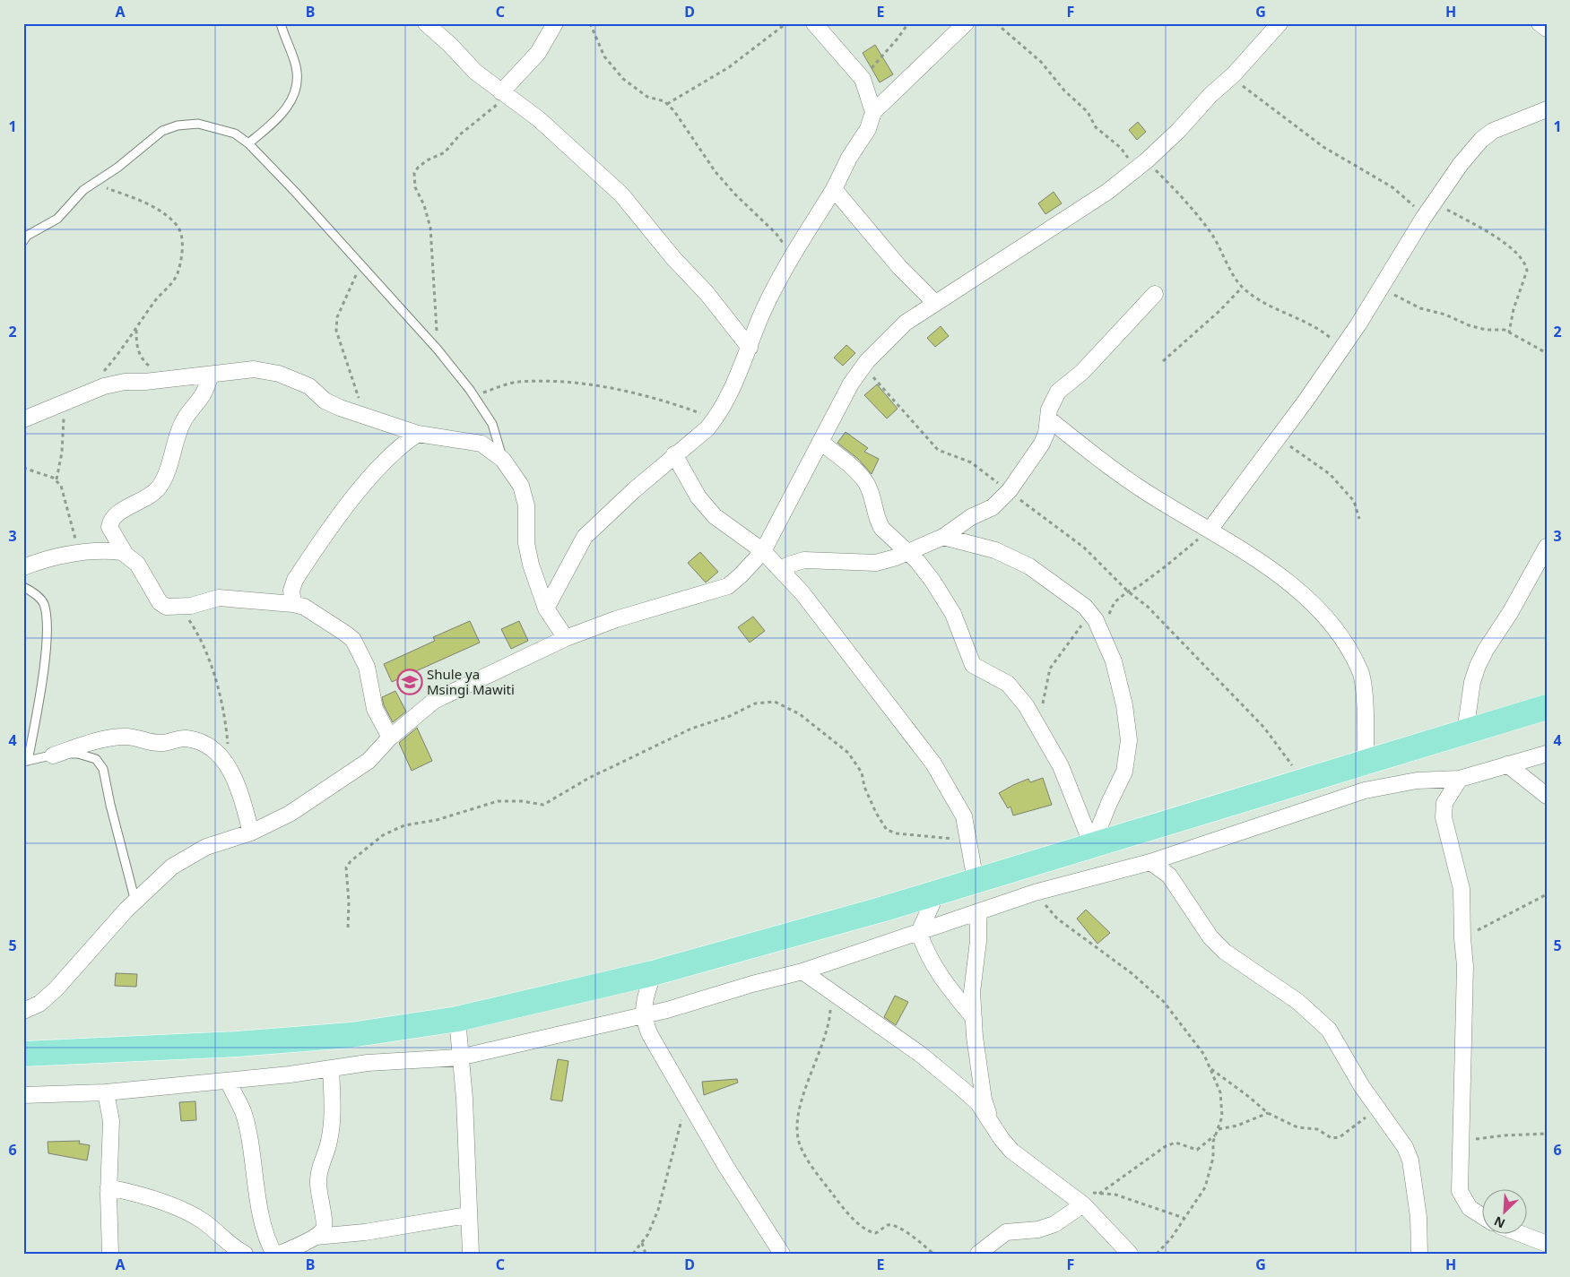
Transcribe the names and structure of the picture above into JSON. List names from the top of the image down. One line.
{"places":{"school or university":["Shule ya Msingi Mawiti"]},"north":"bottom left","grid":{"columns":["A","B","C","D","E","F","G","H"],"rows":["1","2","3","4","5","6"]}}
